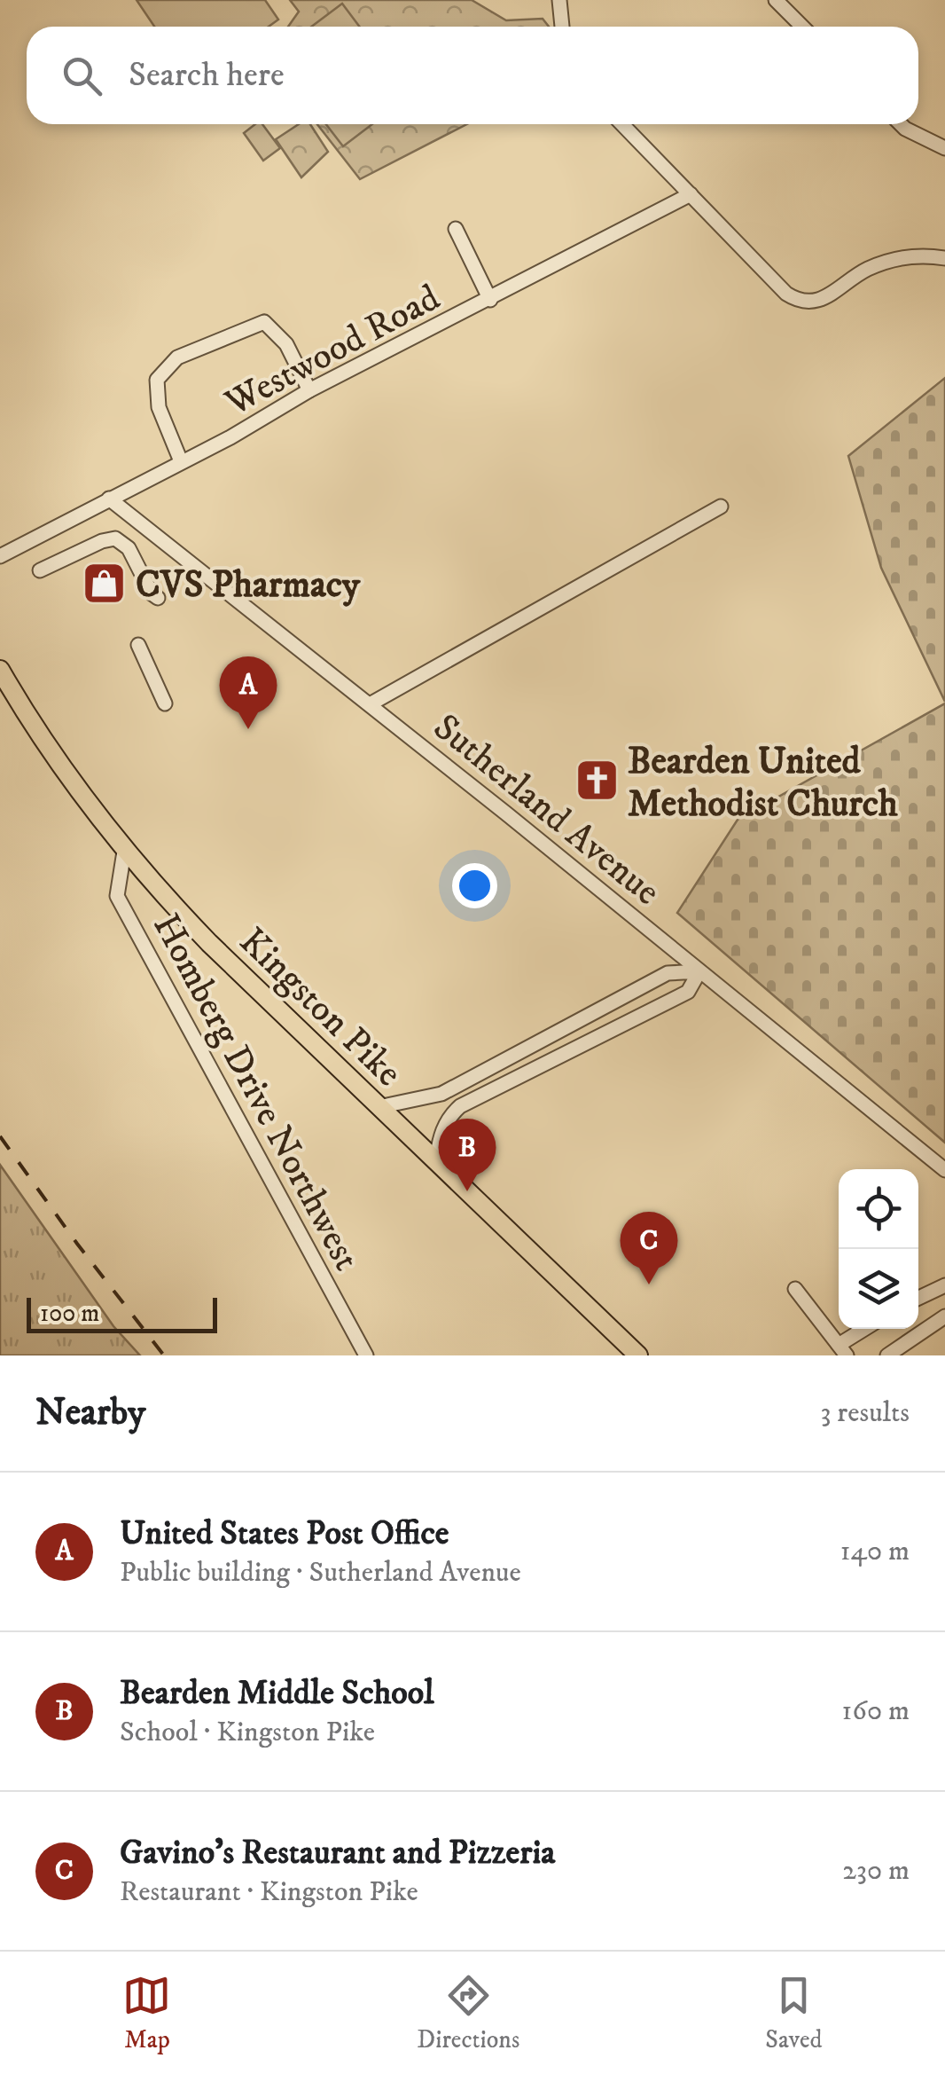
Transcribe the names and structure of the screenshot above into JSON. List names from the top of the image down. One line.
{"streets":{"main road":["Kingston Pike"],"street":["Westwood Road","Sutherland Avenue","Homberg Drive Northwest"]},"crossings":[["Westwood Road","Sutherland Avenue"],["Kingston Pike","Homberg Drive Northwest"]],"places":{"shop":["CVS Pharmacy"],"church":["Bearden United Methodist Church"]},"scale_bar":"100 m","page":{"search":"Search here","pins":["A","B","C"],"scale":"100 m","heading":["Nearby","3 results"],"list":[{"mark":"A","name":"United States Post Office","note":"Public building · Sutherland Avenue","value":"140 m"},{"mark":"B","name":"Bearden Middle School","note":"School · Kingston Pike","value":"160 m"},{"mark":"C","name":"Gavino's Restaurant and Pizzeria","note":"Restaurant · Kingston Pike","value":"230 m"}],"nav":["Map","Directions","Saved"]}}
